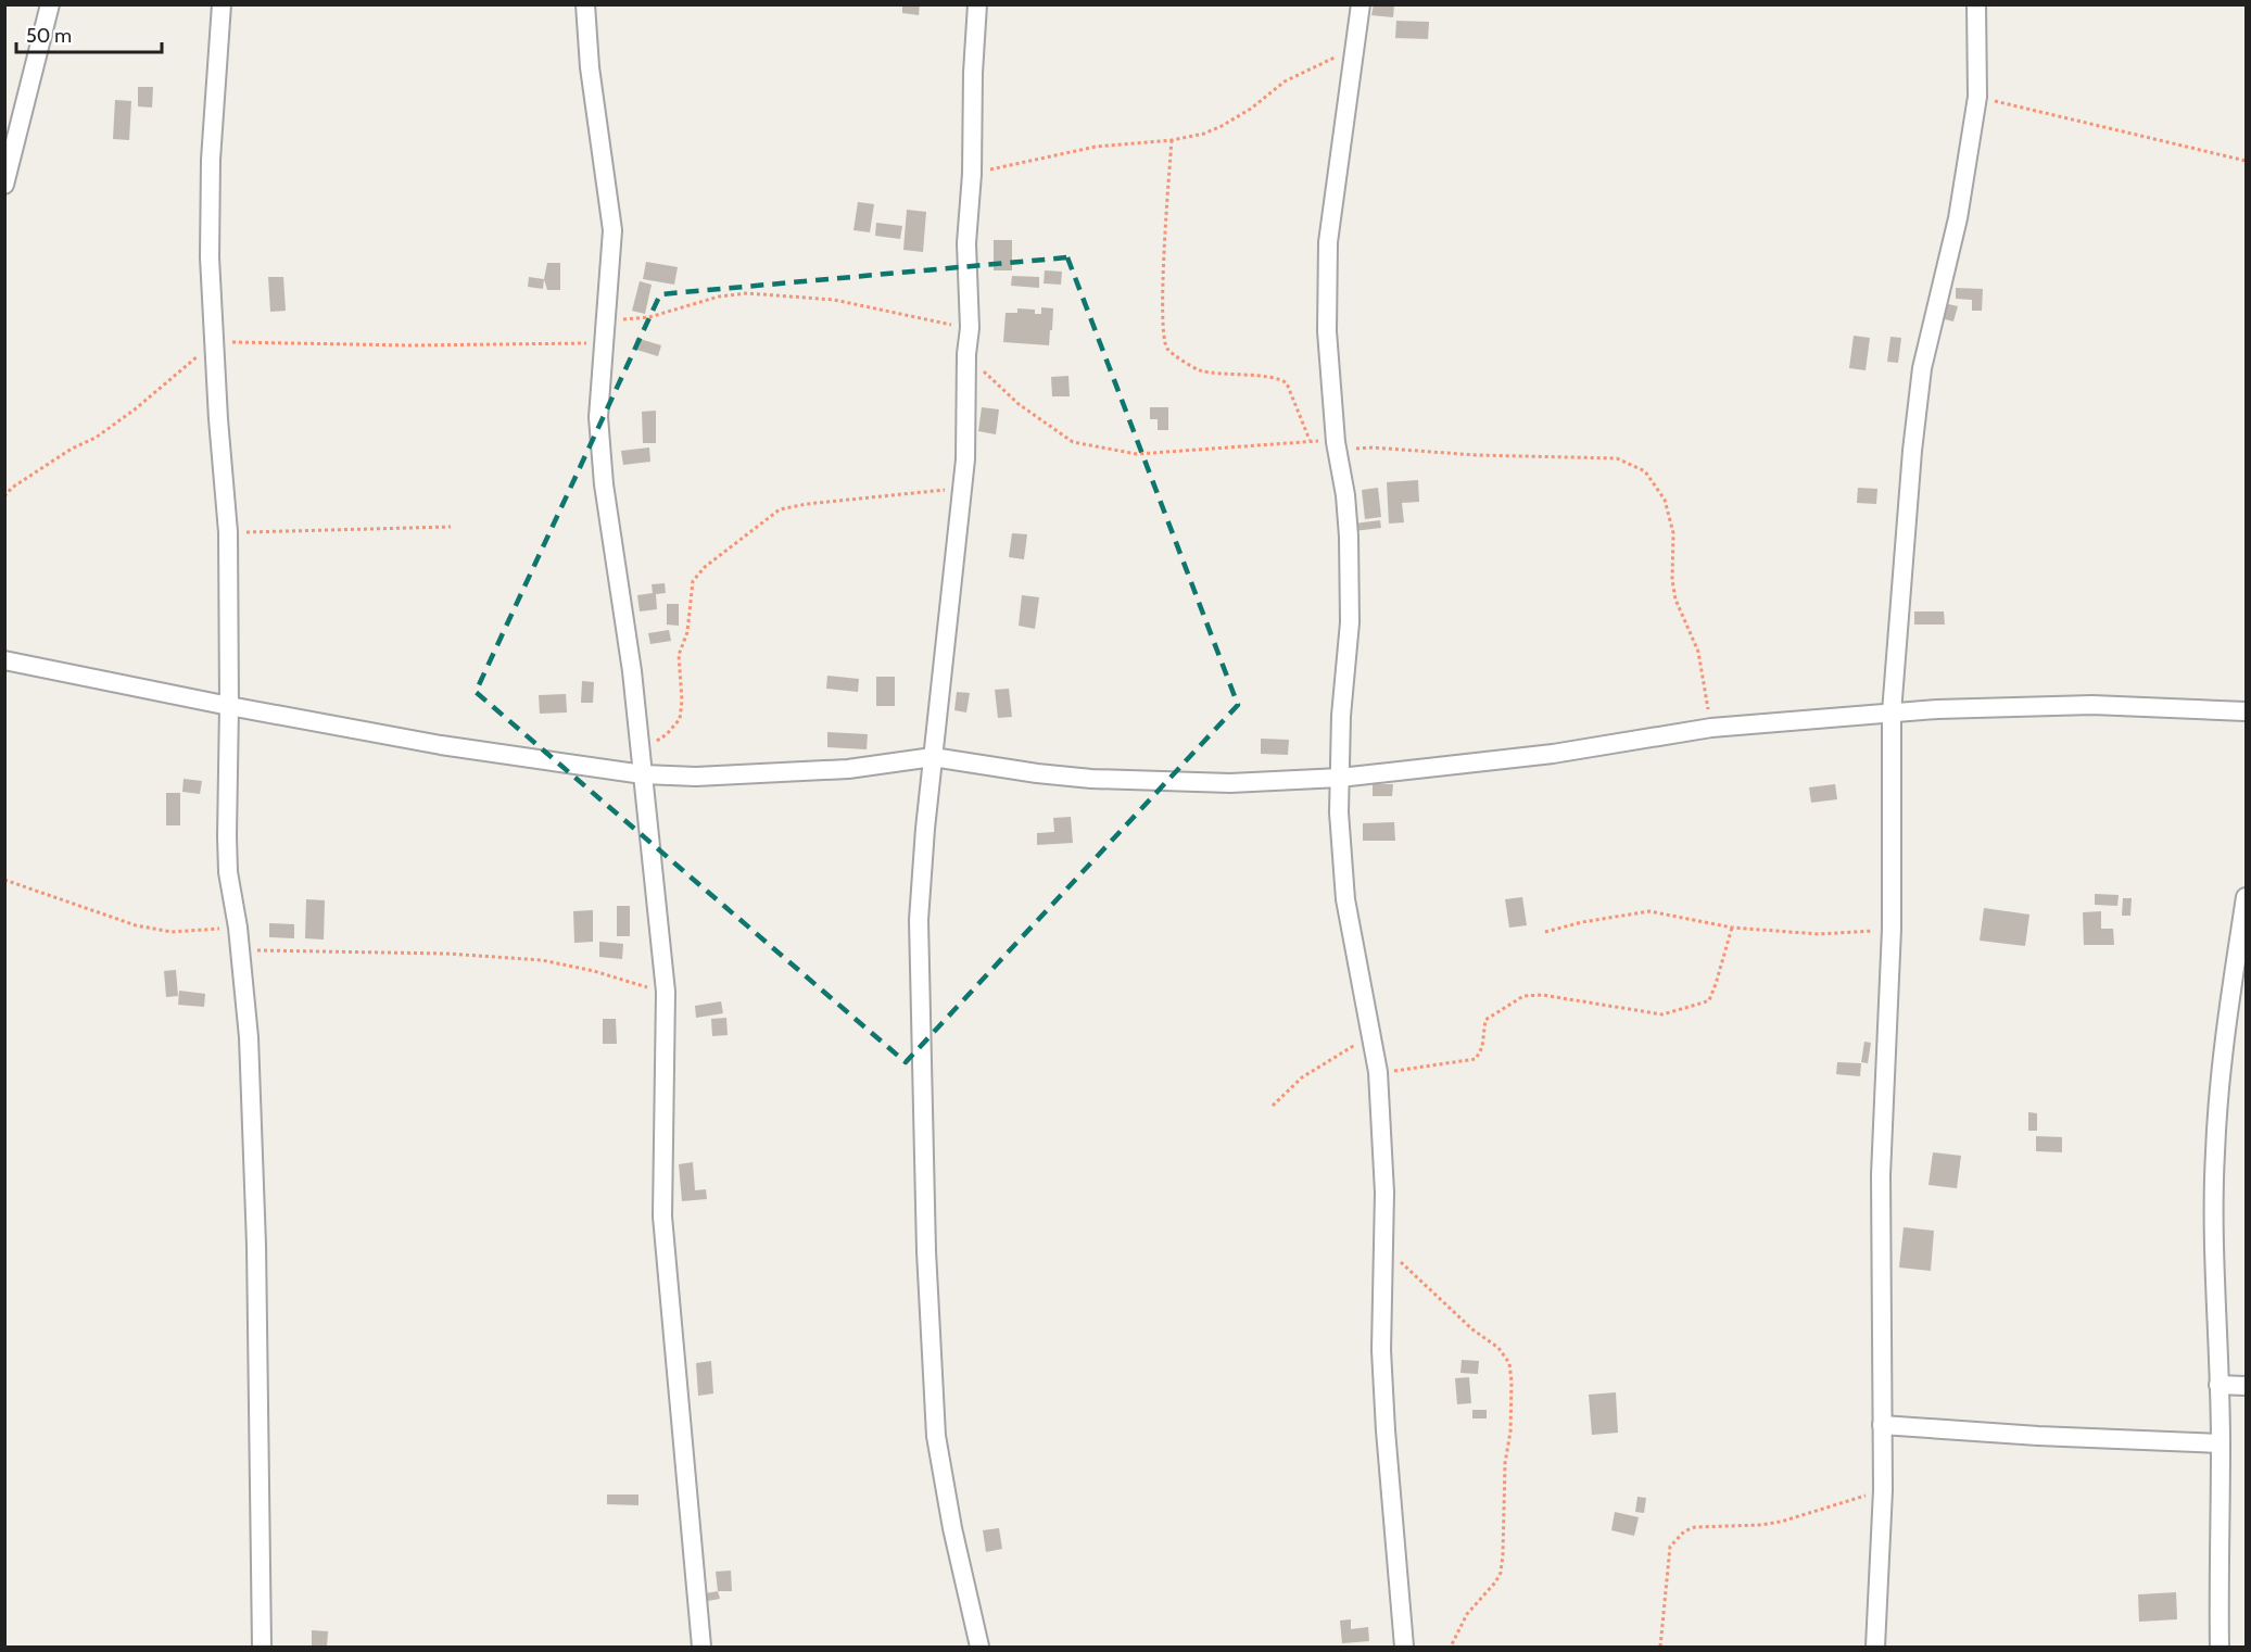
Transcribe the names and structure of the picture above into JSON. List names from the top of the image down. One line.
{"scale_bar":"50 m"}
